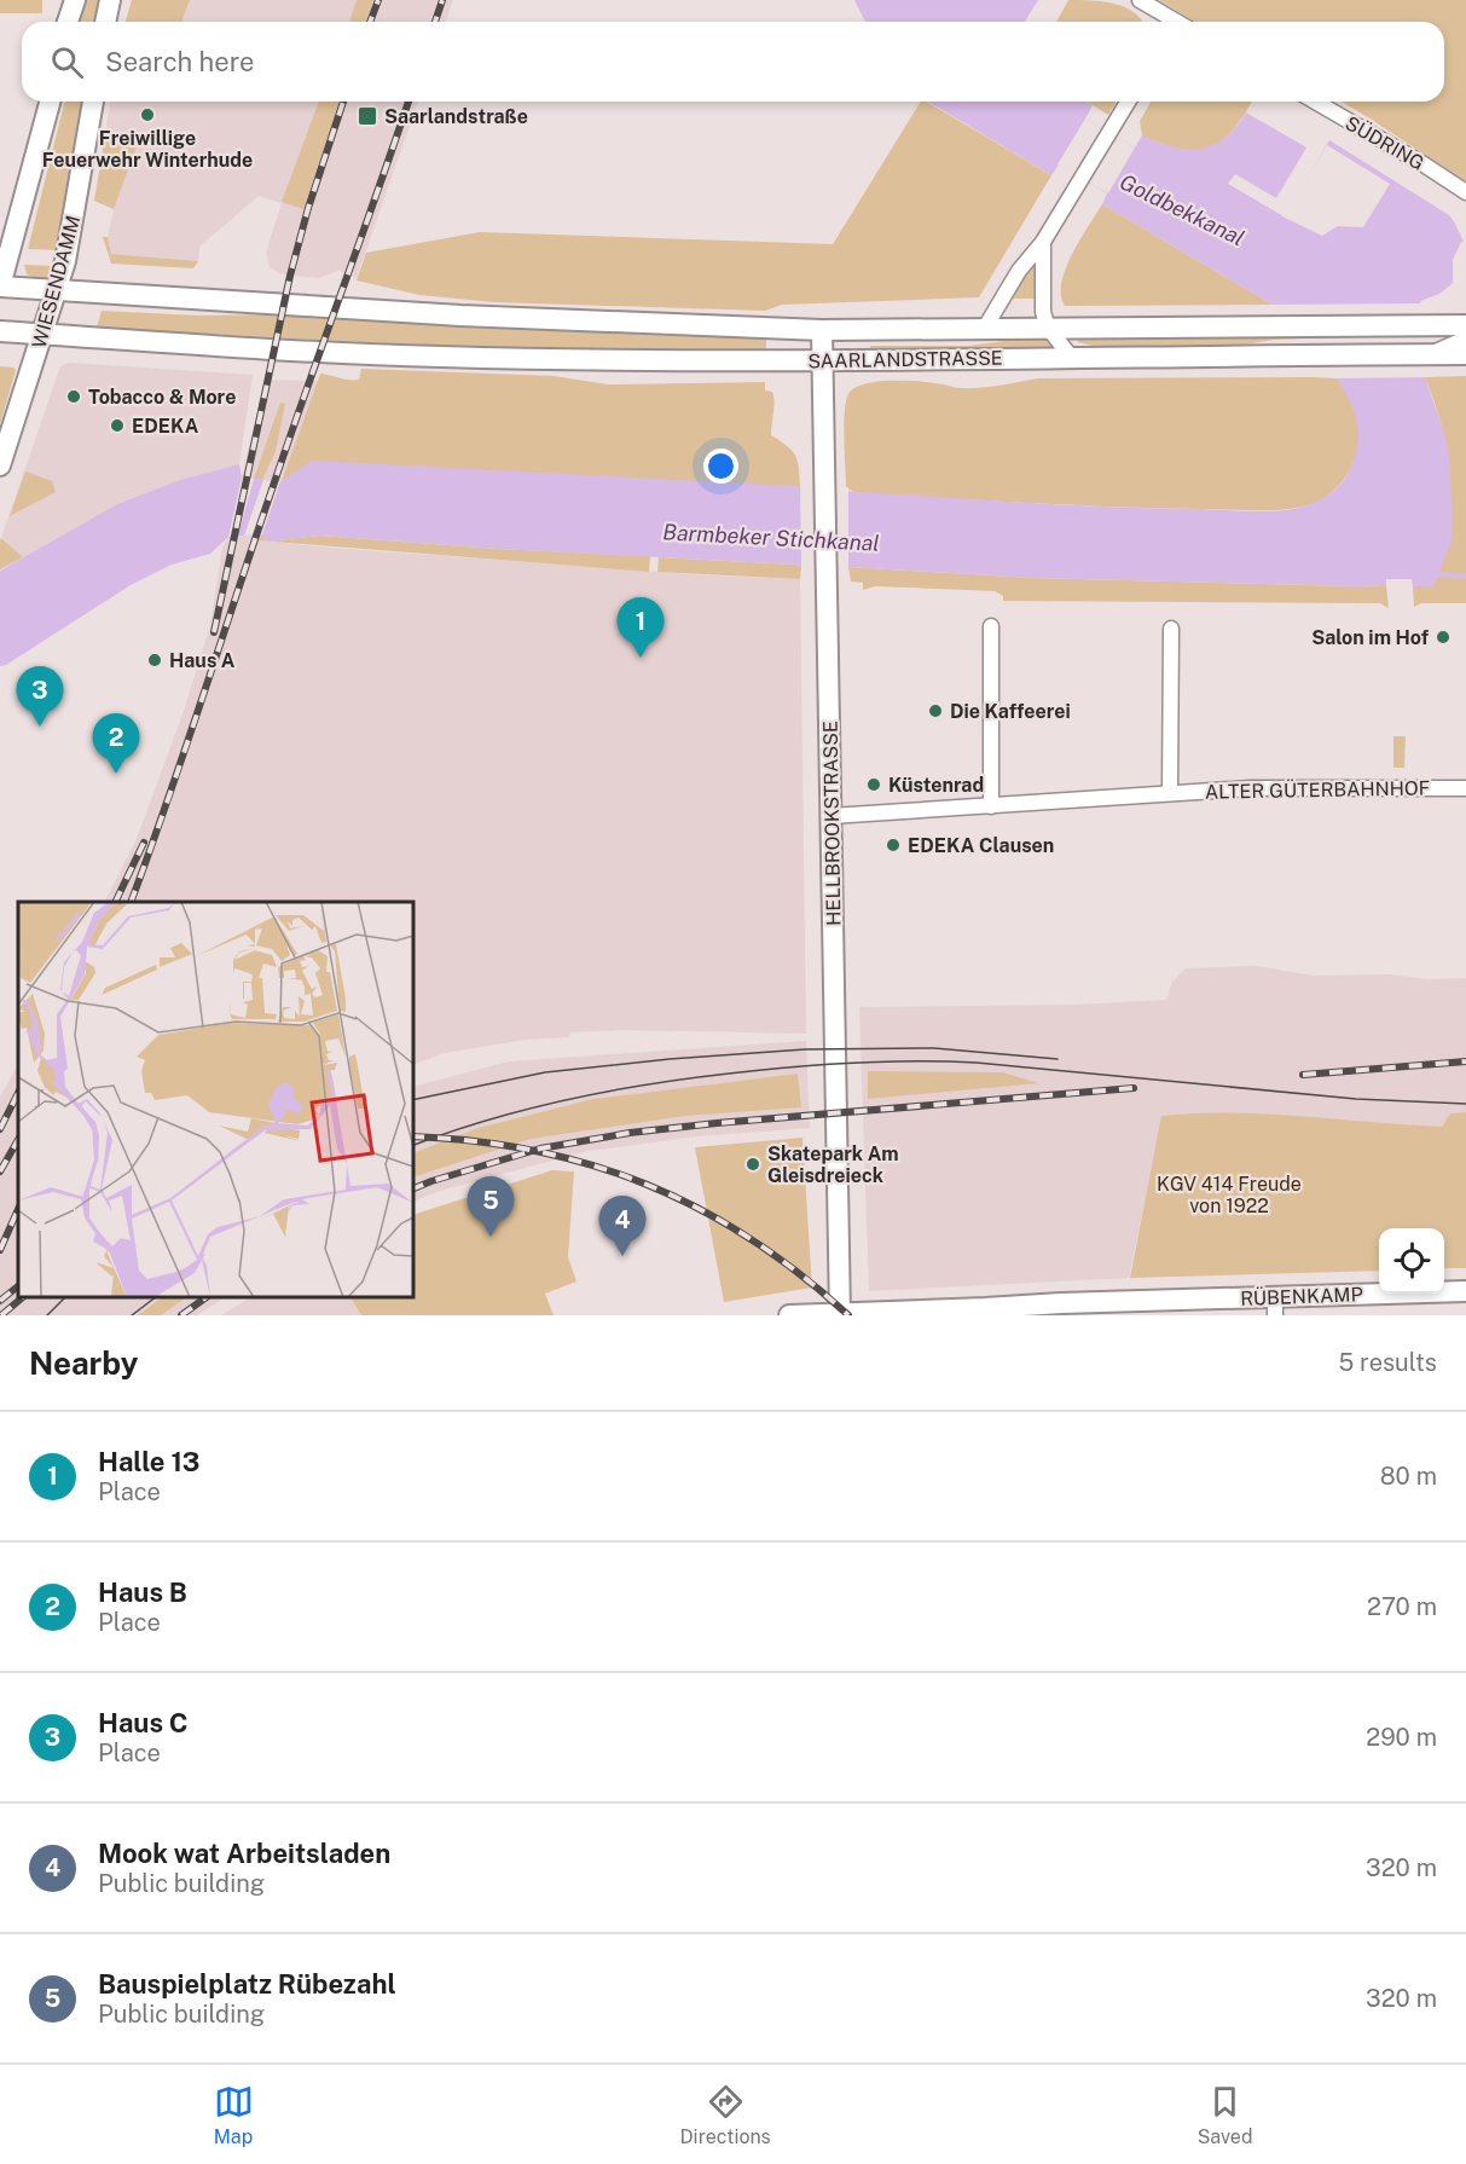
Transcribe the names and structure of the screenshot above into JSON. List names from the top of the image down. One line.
{"streets":{"main road":["WIESENDAMM","SAARLANDSTRASSE","HELLBROOKSTRASSE","RÜBENKAMP"],"street":["SÜDRING","ALTER GÜTERBAHNHOF"]},"crossings":[["WIESENDAMM","SAARLANDSTRASSE"],["SAARLANDSTRASSE","HELLBROOKSTRASSE"],["ALTER GÜTERBAHNHOF","HELLBROOKSTRASSE"],["HELLBROOKSTRASSE","RÜBENKAMP"]],"water":["Goldbekkanal","Barmbeker Stichkanal"],"parks":["KGV 414 Freude von 1922"],"places":{"other":["Freiwillige Feuerwehr Winterhude","Tobacco & More","EDEKA","Salon im Hof","Haus A","Die Kaffeerei","Küstenrad","EDEKA Clausen","Skatepark Am Gleisdreieck"],"transit":["Saarlandstraße"]},"page":{"search":"Search here","pins":["1","3","2","5","4"],"heading":["Nearby","5 results"],"list":[{"mark":"1","name":"Halle 13","note":"Place","value":"80 m"},{"mark":"2","name":"Haus B","note":"Place","value":"270 m"},{"mark":"3","name":"Haus C","note":"Place","value":"290 m"},{"mark":"4","name":"Mook wat Arbeitsladen","note":"Public building","value":"320 m"},{"mark":"5","name":"Bauspielplatz Rübezahl","note":"Public building","value":"320 m"}],"nav":["Map","Directions","Saved"]}}
